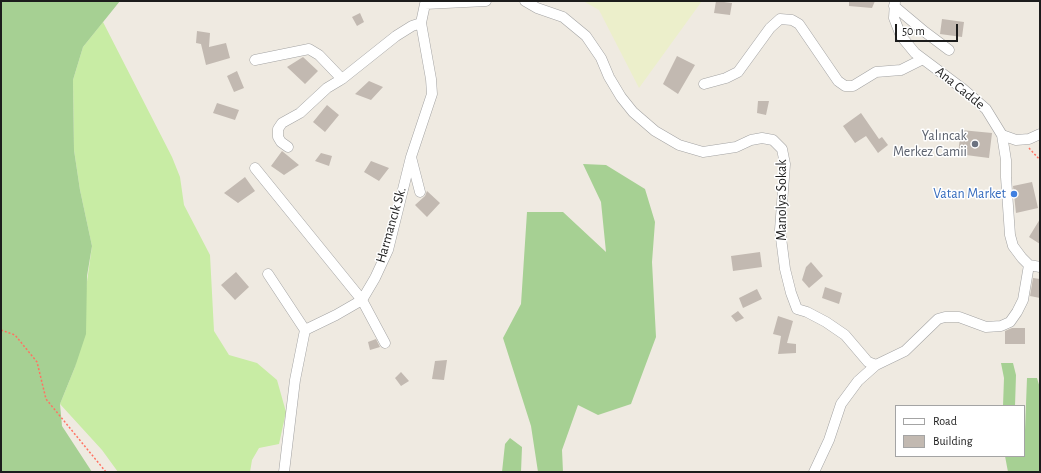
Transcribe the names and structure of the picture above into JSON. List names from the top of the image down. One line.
{"streets":{"street":["Ana Cadde","Manolya Sokak","Harmancık Sk."]},"places":["Yalıncak Merkez Camii","Vatan Market"],"legend":["Road","Building"],"scale_bar":"50 m"}
